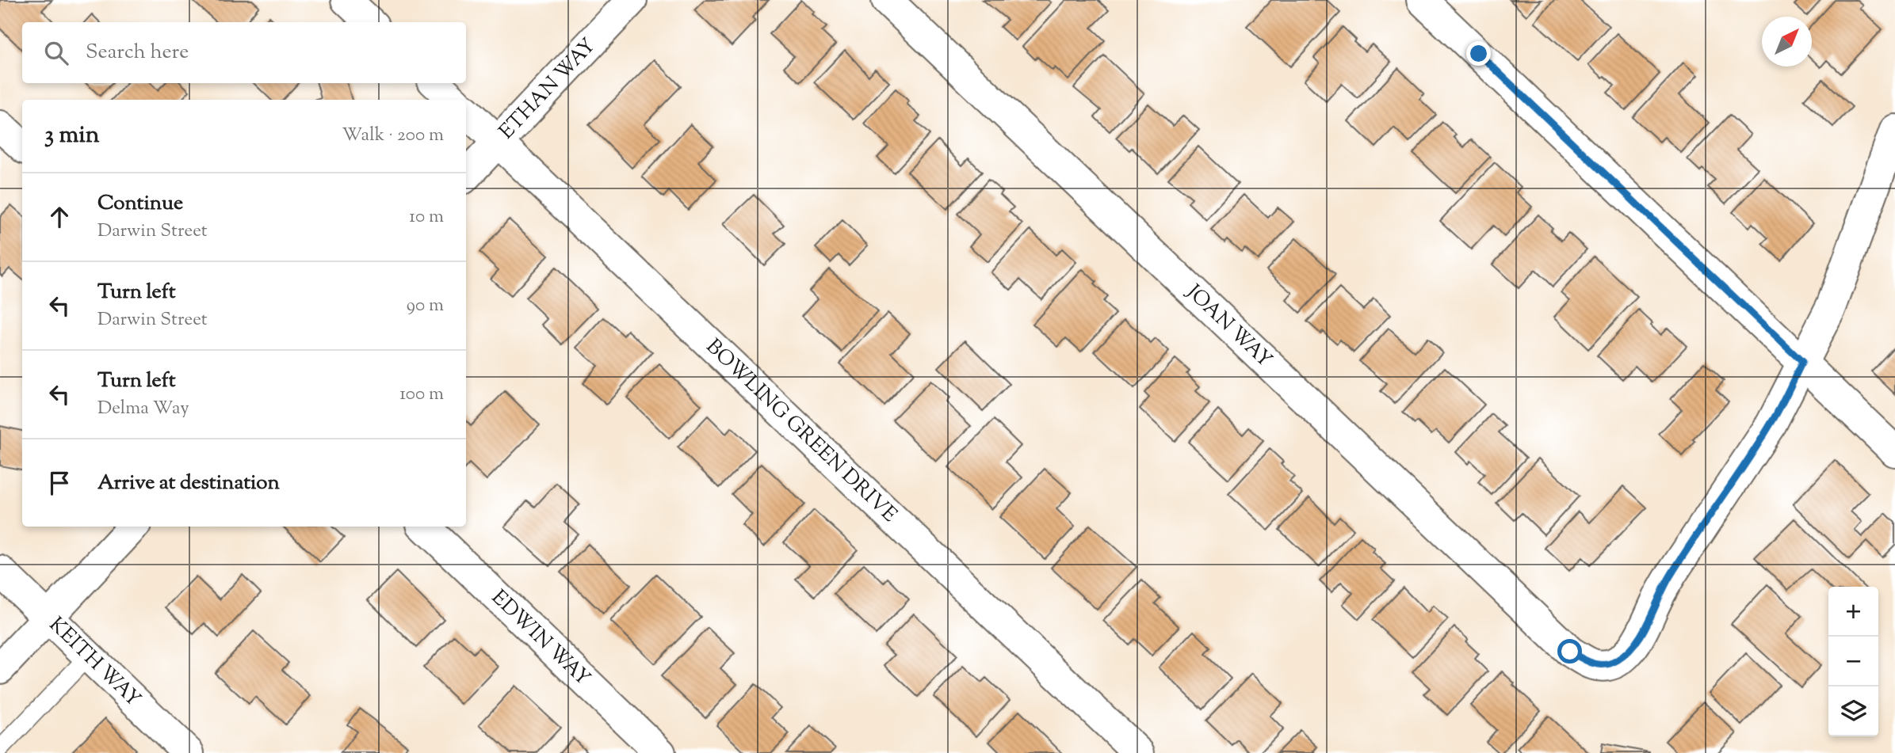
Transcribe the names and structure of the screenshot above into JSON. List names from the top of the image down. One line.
{"streets":{"street":["ETHAN WAY","JOAN WAY","BOWLING GREEN DRIVE","EDWIN WAY","KEITH WAY"]},"crossings":[["ETHAN WAY","BOWLING GREEN DRIVE"]],"north":"top right","page":{"search":"Search here","heading":["3 min","Walk · 200 m"],"list":[["Continue","Darwin Street","10 m"],["Turn left","Darwin Street","90 m"],["Turn left","Delma Way","100 m"],"Arrive at destination"],"map_buttons":["+","−"]}}
